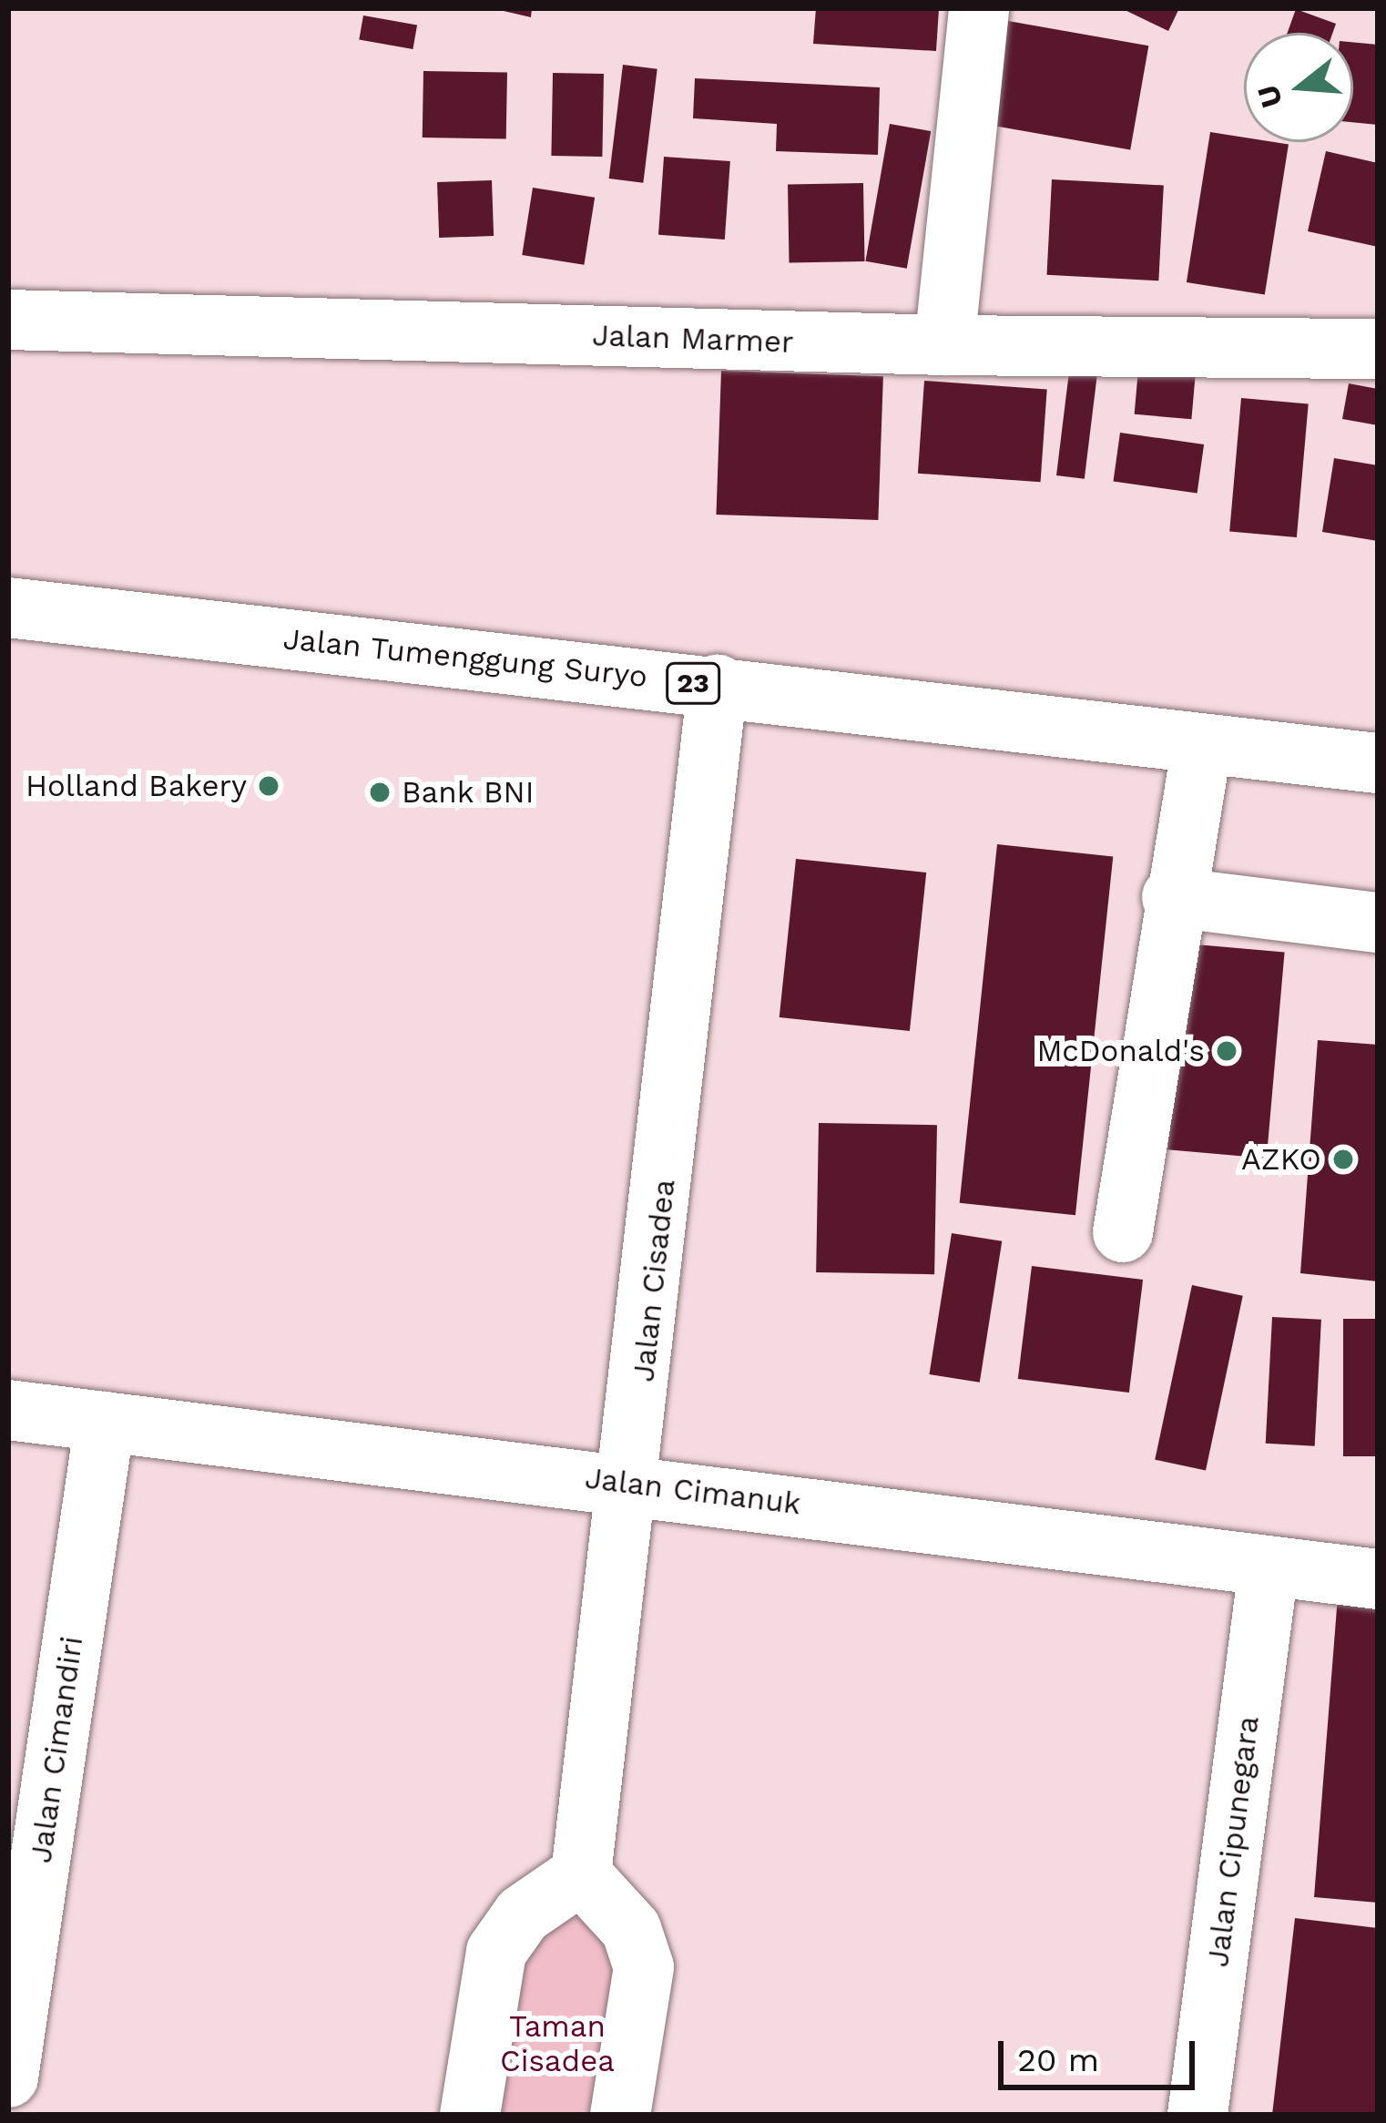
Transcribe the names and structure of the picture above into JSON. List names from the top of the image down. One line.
{"streets":{"main road":["Jalan Marmer","Jalan Tumenggung Suryo","23","Jalan Cisadea","Jalan Cimanuk","Jalan Cimandiri","Jalan Cipunegara"]},"crossings":[["Jalan Tumenggung Suryo","Jalan Cisadea"],["Jalan Cisadea","Jalan Cimanuk"],["Jalan Cimanuk","Jalan Cimandiri"],["Jalan Cimanuk","Jalan Cipunegara"]],"parks":["Taman Cisadea"],"places":["Holland Bakery","Bank BNI","McDonald's","AZKO"],"scale_bar":"20 m","north":"left"}
